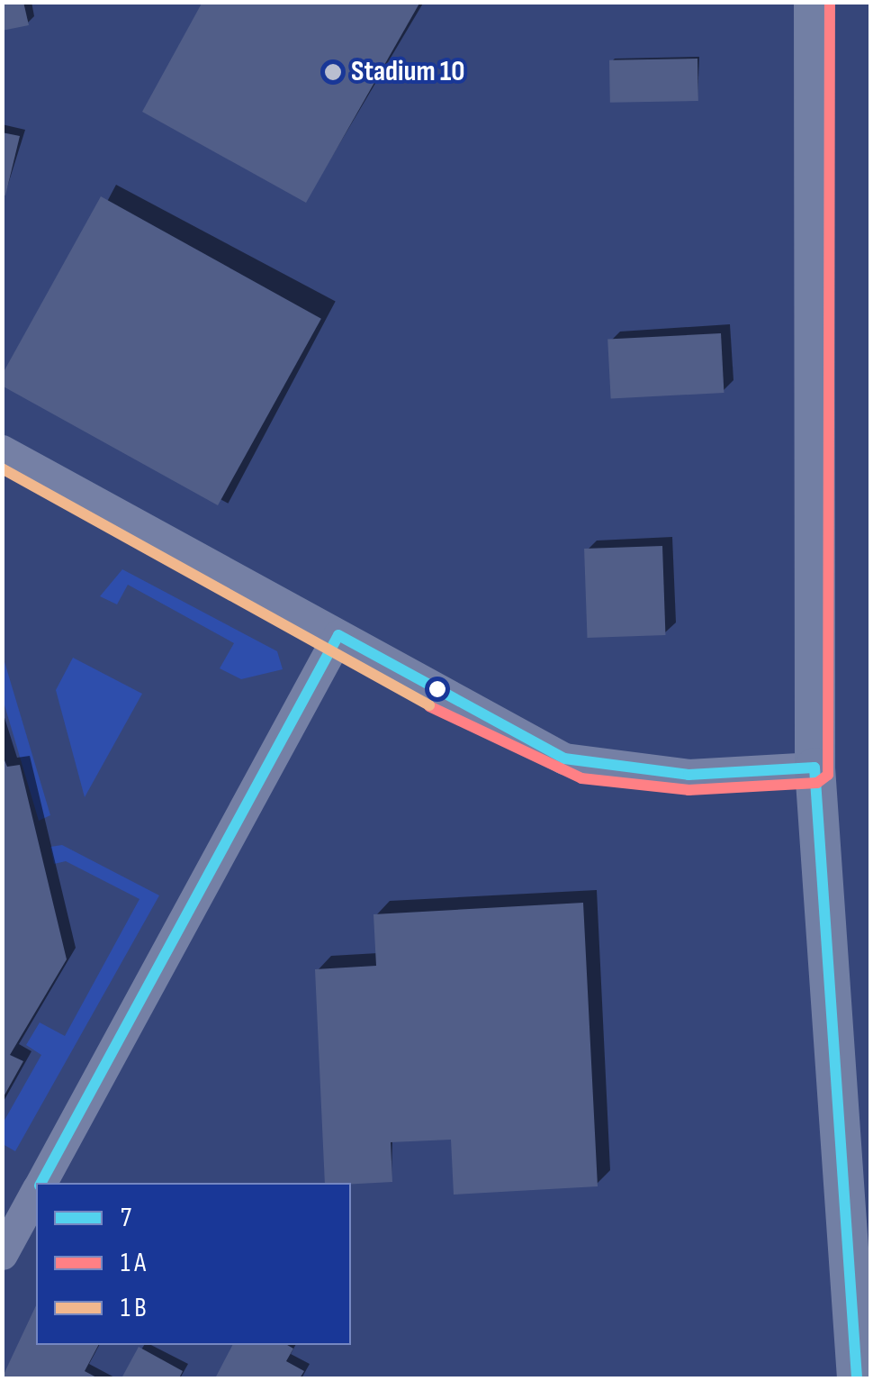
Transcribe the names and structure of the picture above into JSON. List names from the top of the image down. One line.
{"places":["Stadium 10"],"lines":["transit line 7"],"legend":["7","1 A","1 B"]}
